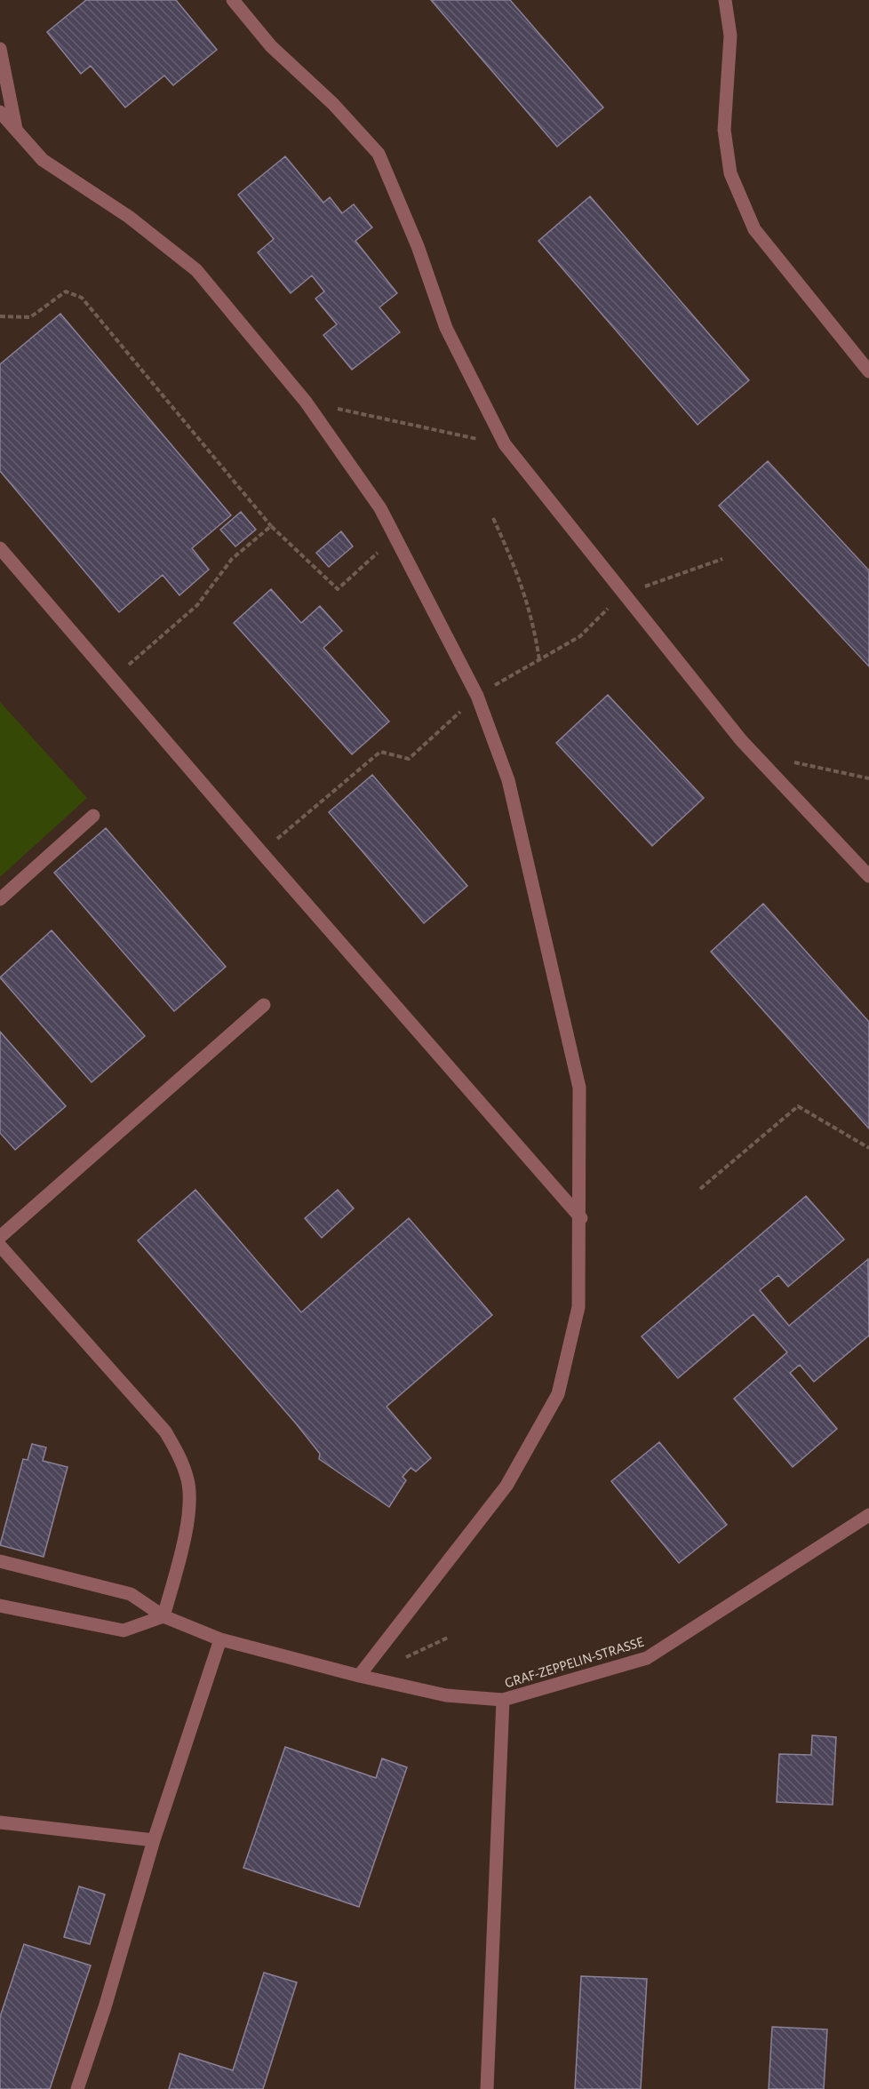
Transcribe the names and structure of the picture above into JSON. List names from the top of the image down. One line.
{"streets":{"lane":["GRAF-ZEPPELIN-STRASSE"]}}
